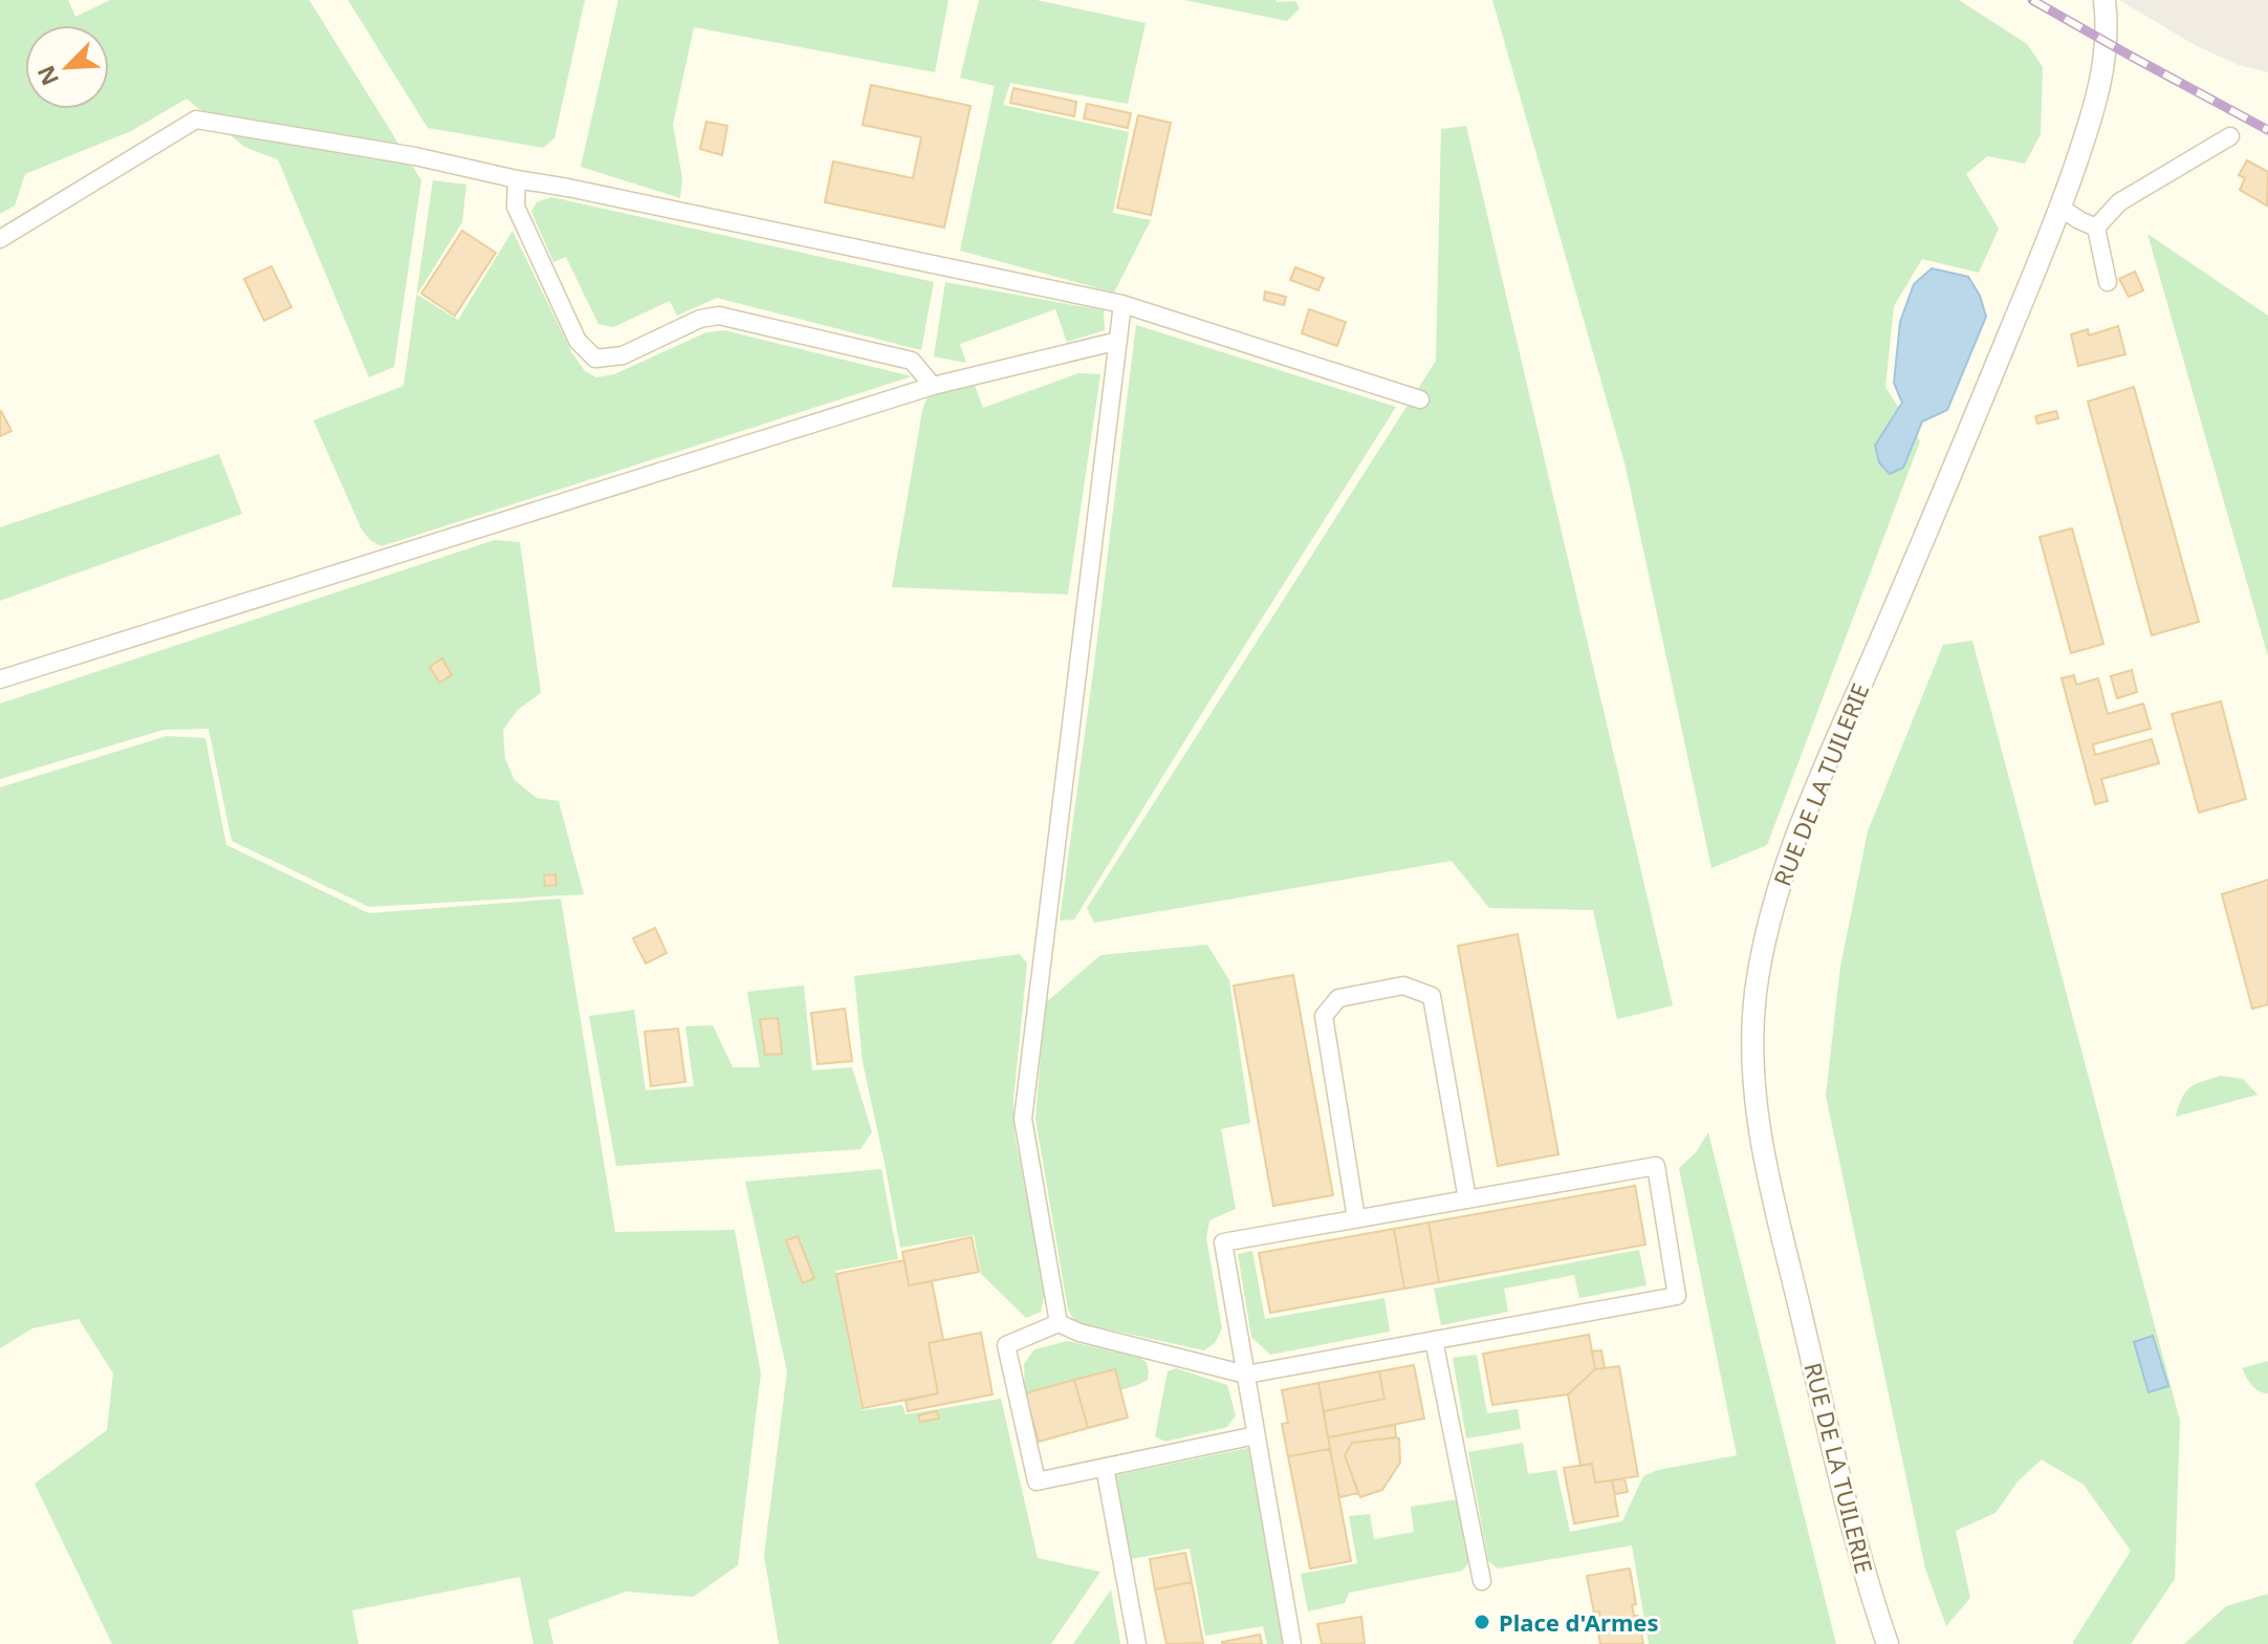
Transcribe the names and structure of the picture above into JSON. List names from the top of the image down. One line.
{"streets":{"street":["RUE DE LA TUILERIE"]},"places":["Place d'Armes"],"north":"bottom left"}
